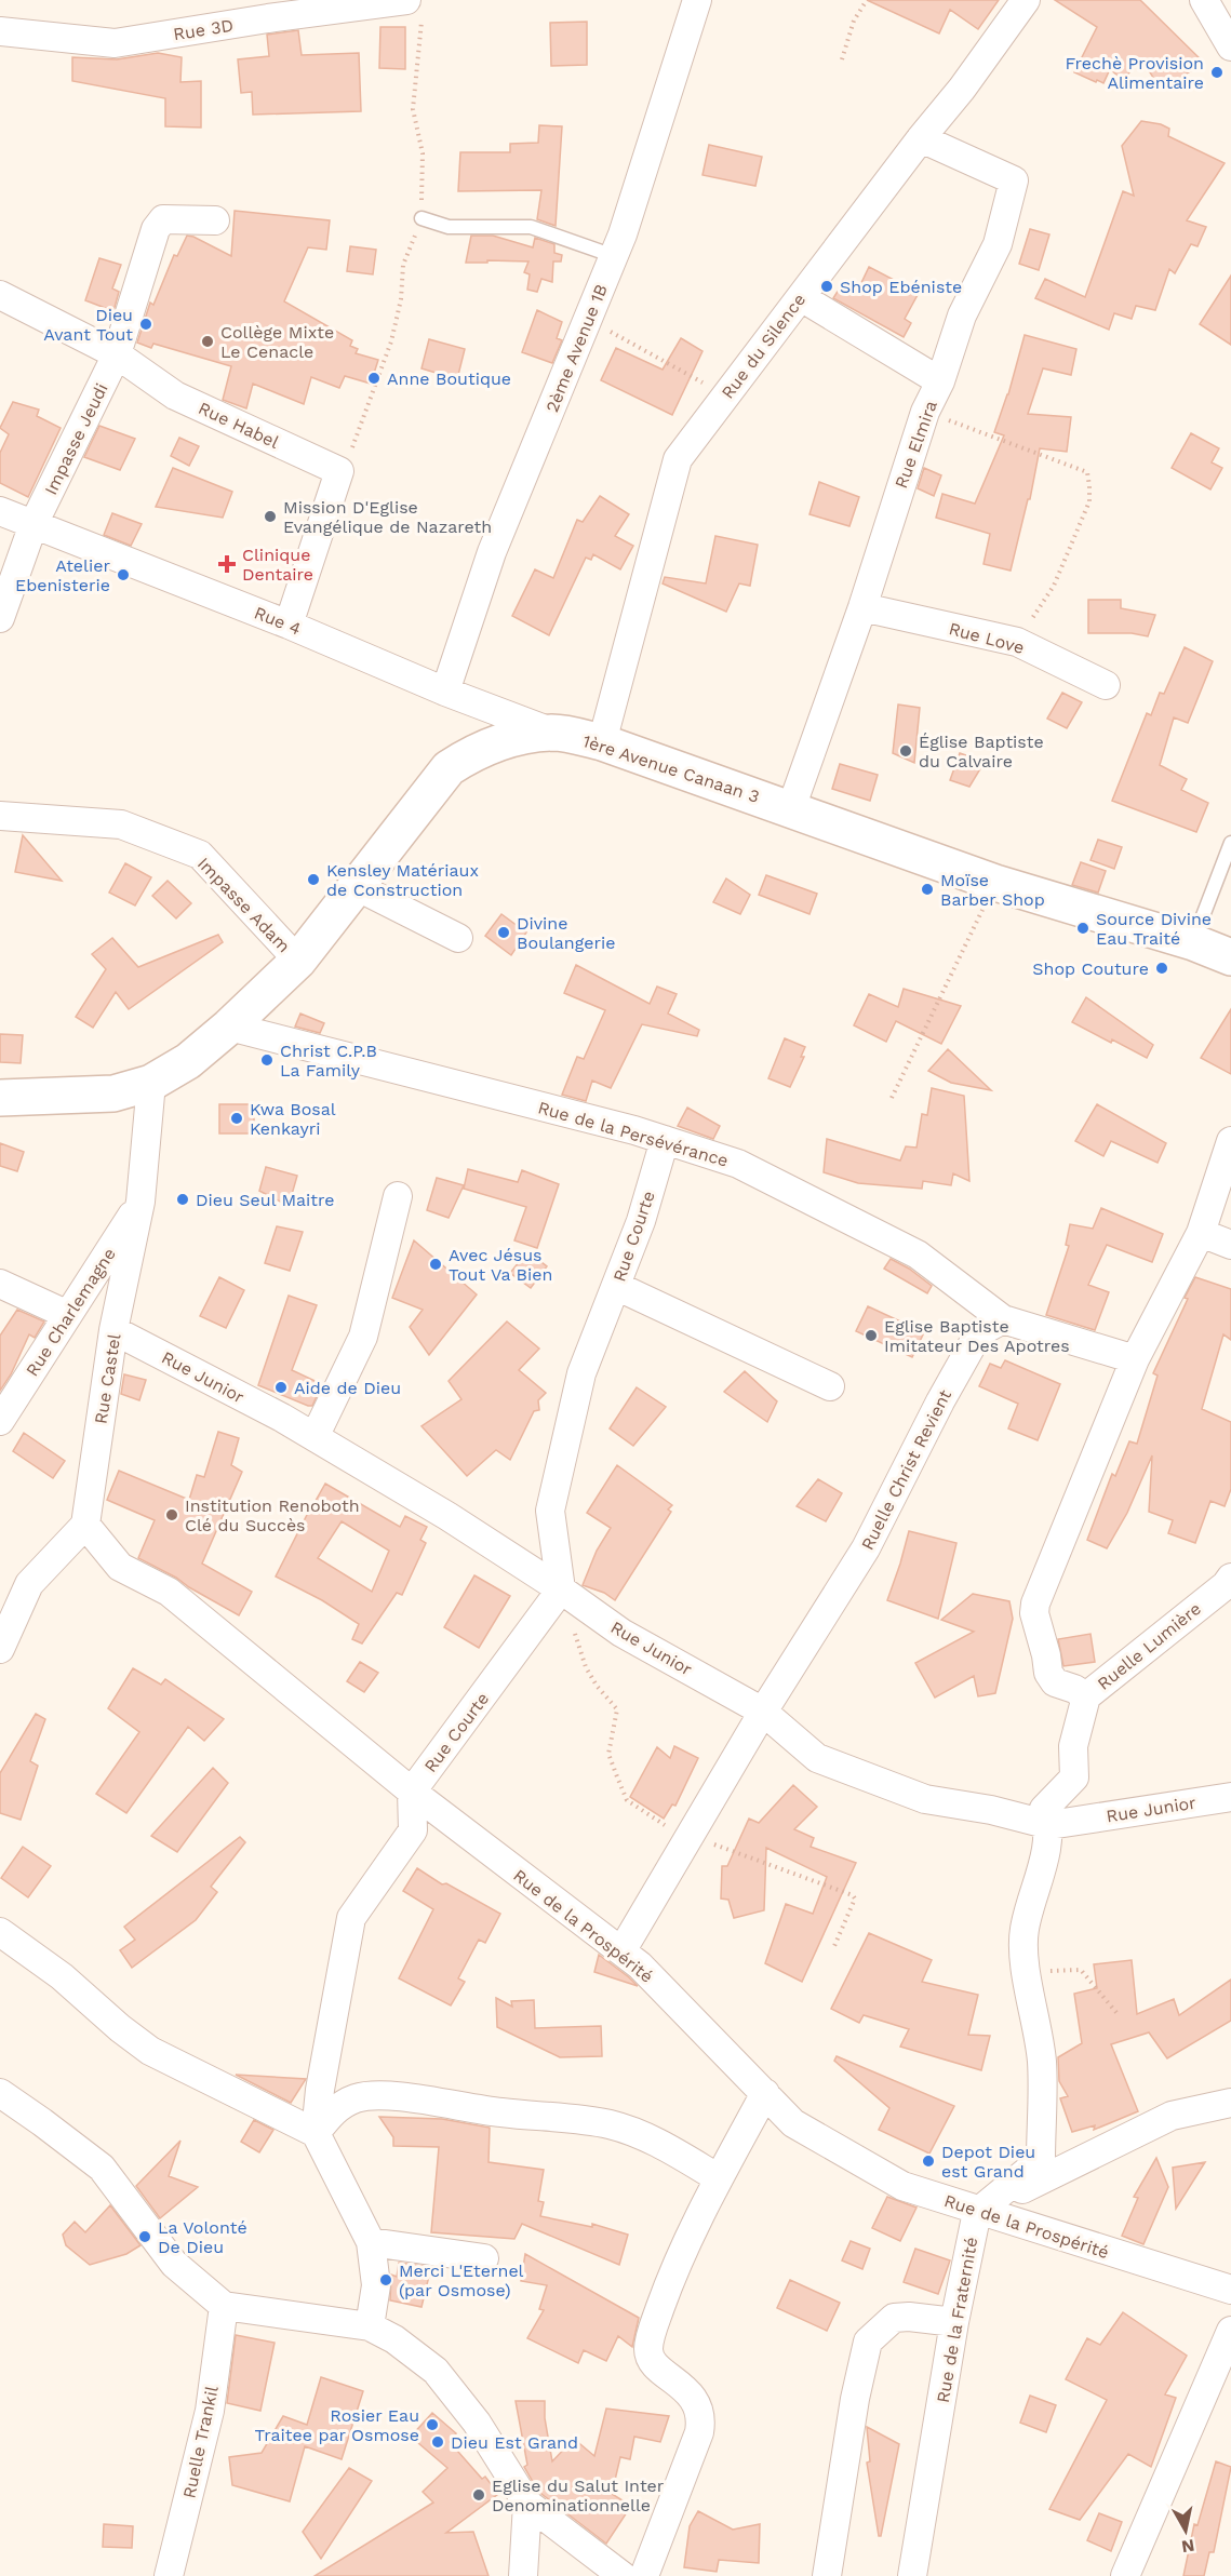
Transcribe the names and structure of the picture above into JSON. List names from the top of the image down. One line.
{"streets":{"main road":["1ère Avenue Canaan 3"],"street":["Rue 3D","Rue du Silence","2ème Avenue 1B","Rue Habel","Impasse Jeudi","Rue Elmira","Rue 4","Rue Love","Impasse Adam","Rue de la Persévérance","Rue Courte","Rue Charlemagne","Rue Junior","Rue Castel","Ruelle Christ Revient","Ruelle Lumière","Rue de la Prospérité","Rue de la Fraternité","Ruelle Trankil"]},"crossings":[["Rue du Silence","Rue Elmira"],["Rue du Silence","1ère Avenue Canaan 3"],["2ème Avenue 1B","Rue 4"],["Rue Habel","Impasse Jeudi"],["Impasse Jeudi","Rue 4"],["Rue Elmira","Rue Love"],["Rue Elmira","1ère Avenue Canaan 3"],["Rue 4","1ère Avenue Canaan 3"],["1ère Avenue Canaan 3","Impasse Adam"],["1ère Avenue Canaan 3","Rue de la Persévérance"],["1ère Avenue Canaan 3","Rue Castel"],["Rue de la Persévérance","Rue Courte"],["Rue de la Persévérance","Ruelle Christ Revient"],["Rue Courte","Rue Junior"],["Rue Courte","Rue de la Prospérité"],["Rue Charlemagne","Rue Castel"],["Rue Junior","Rue Castel"],["Rue Junior","Ruelle Christ Revient"],["Rue Junior","Ruelle Lumière"],["Rue Castel","Rue de la Prospérité"],["Ruelle Christ Revient","Rue de la Prospérité"],["Rue de la Prospérité","Rue de la Fraternité"]],"places":{"other":["Frechè Provision Alimentaire","Shop Ebéniste","Dieu Avant Tout","Collège Mixte Le Cenacle","Anne Boutique","Mission D'Eglise Evangélique de Nazareth","Atelier Ebenisterie","Église Baptiste du Calvaire","Kensley Matériaux de Construction","Moïse Barber Shop","Source Divine Eau Traité","Divine Boulangerie","Shop Couture","Christ C.P.B La Family","Kwa Bosal Kenkayri","Dieu Seul Maitre","Avec Jésus Tout Va Bien","Eglise Baptiste Imitateur Des Apotres","Aide de Dieu","Institution Renoboth Clé du Succès","Depot Dieu est Grand","La Volonté De Dieu","Merci L'Eternel (par Osmose)","Rosier Eau Traitee par Osmose","Dieu Est Grand","Eglise du Salut Inter Denominationnelle"],"health":["Clinique Dentaire"]},"north":"bottom"}
